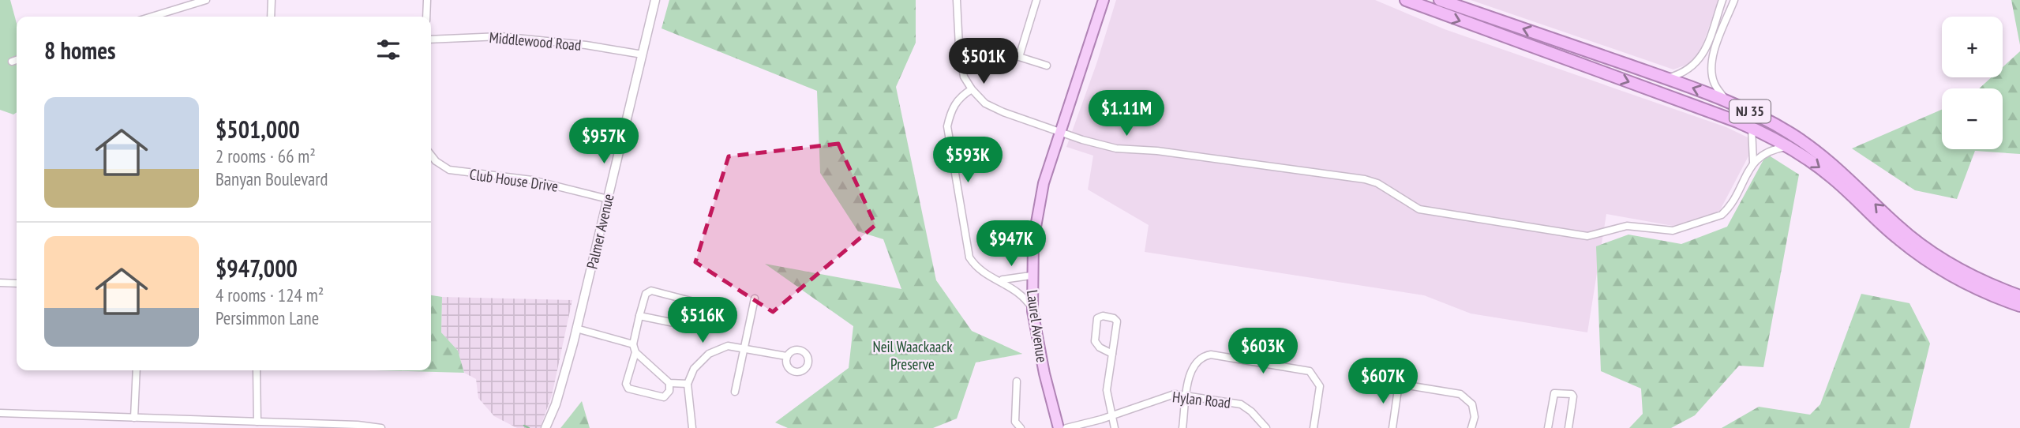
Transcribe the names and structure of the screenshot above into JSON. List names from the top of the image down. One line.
{"streets":{"highway":["NJ 35"],"main road":["Laurel Avenue"],"street":["Middlewood Road","Club House Drive","Palmer Avenue","Hylan Road"]},"crossings":[["Middlewood Road","Palmer Avenue"],["Club House Drive","Palmer Avenue"]],"parks":["Neil Waackaack Preserve"],"page":{"map_buttons":["+","−"],"heading":"8 homes","price":["$501K","$1.11M","$957K","$593K","$947K","$516K","$603K","$607K"],"list":[{"name":"$501,000","note":"2 rooms · 66 m² · Banyan Boulevard"},{"name":"$947,000","note":"4 rooms · 124 m² · Persimmon Lane"}]}}
